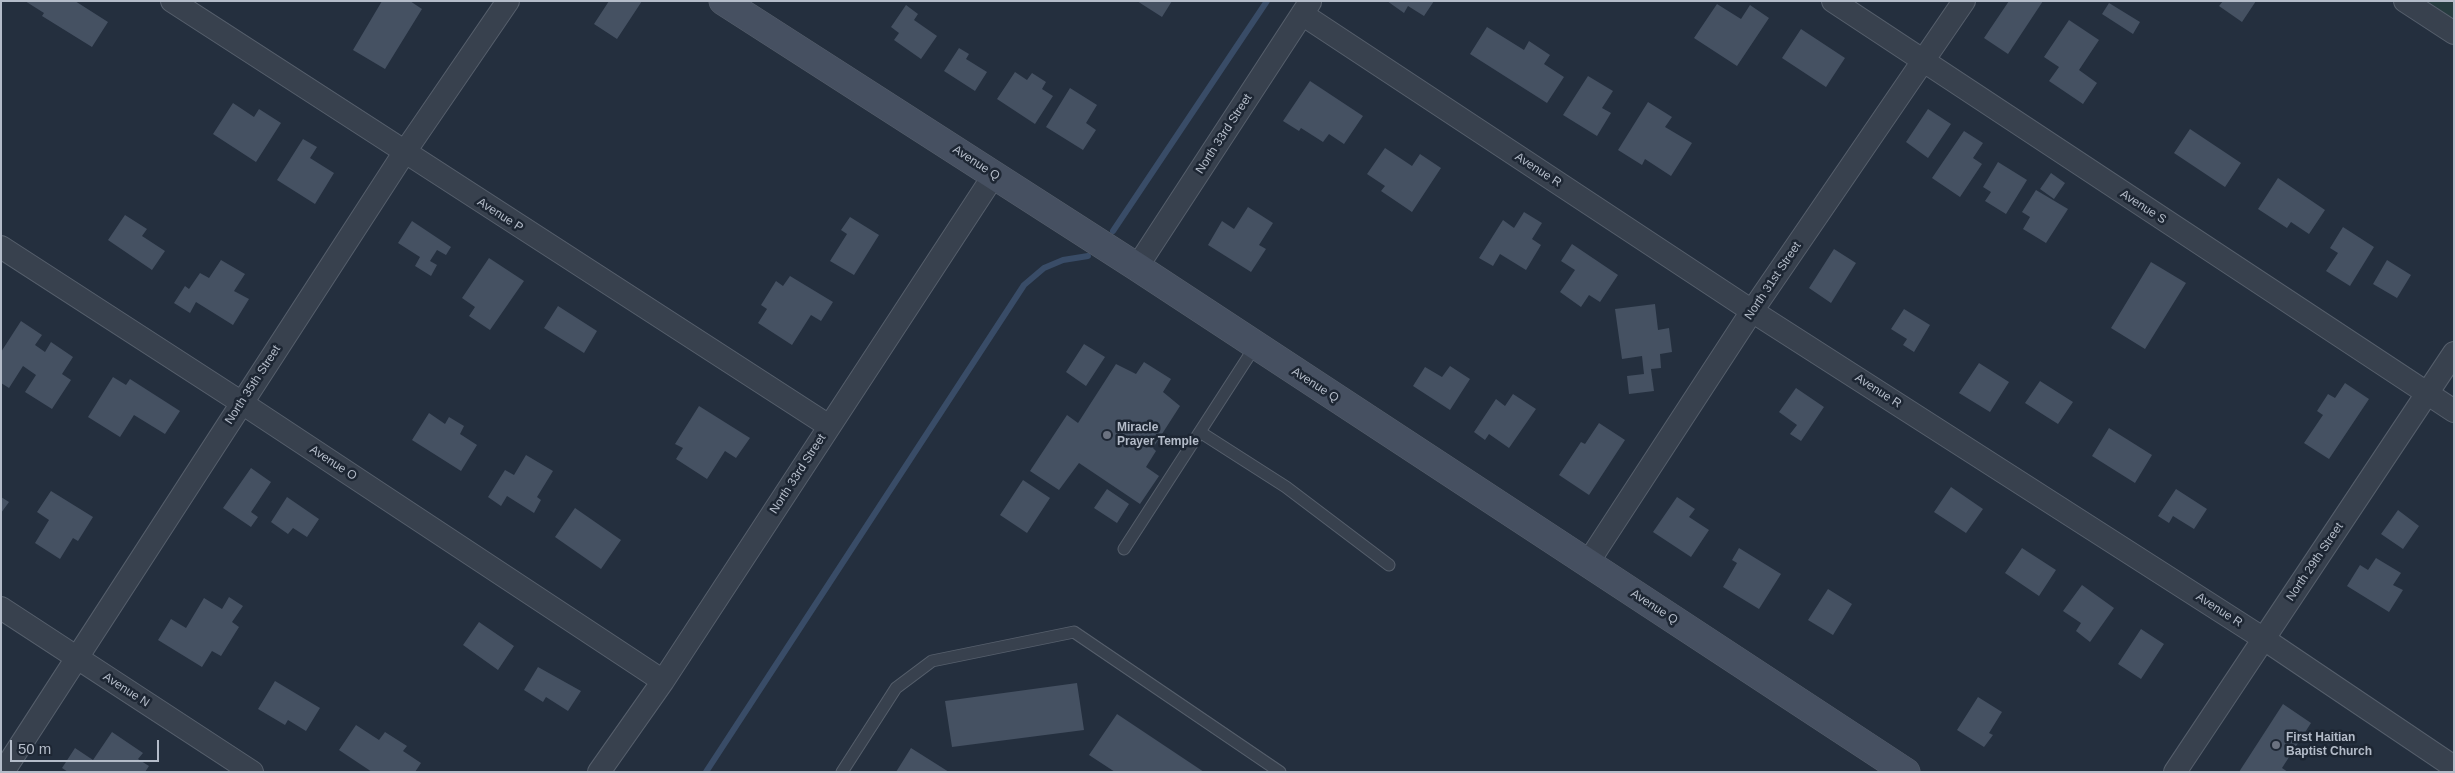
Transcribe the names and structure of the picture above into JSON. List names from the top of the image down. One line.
{"streets":{"street":["North 33rd Street","Avenue Q","Avenue R","Avenue S","Avenue P","North 31st Street","North 35th Street","Avenue O","North 29th Street","Avenue N"]},"crossings":[["North 33rd Street","Avenue Q"],["North 33rd Street","Avenue R"],["North 33rd Street","Avenue P"],["North 33rd Street","Avenue O"],["Avenue Q","North 31st Street"],["Avenue R","North 31st Street"],["Avenue R","North 29th Street"],["Avenue S","North 31st Street"],["Avenue S","North 29th Street"],["Avenue P","North 35th Street"],["North 35th Street","Avenue O"],["North 35th Street","Avenue N"]],"places":["Miracle Prayer Temple","First Haitian Baptist Church"],"scale_bar":"50 m"}
